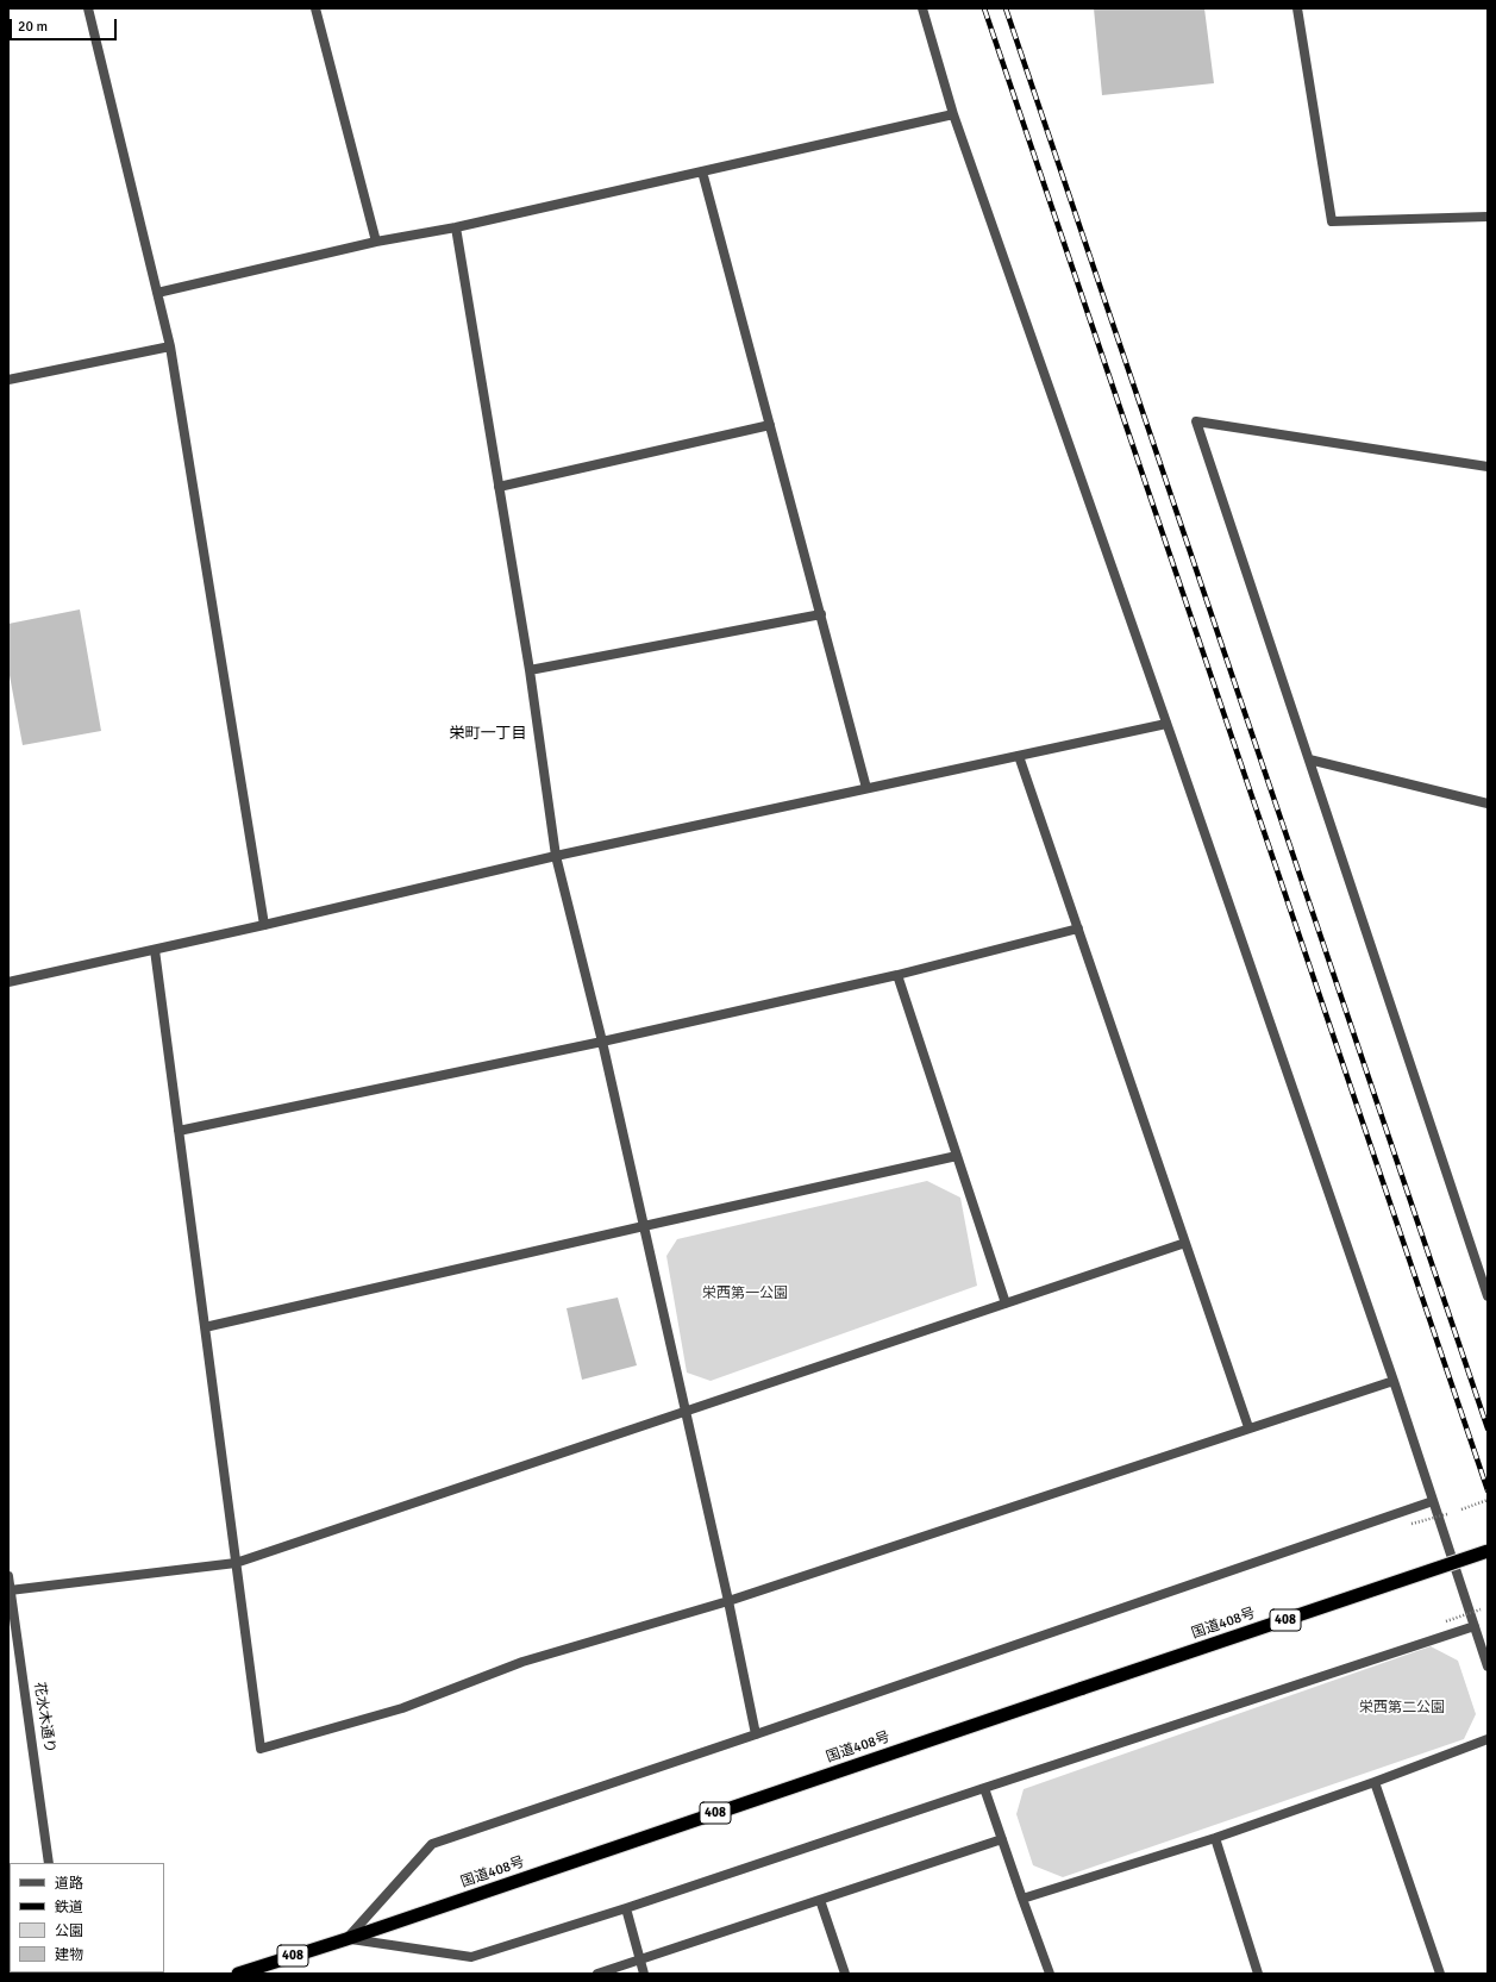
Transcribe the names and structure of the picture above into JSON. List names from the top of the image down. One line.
{"streets":{"highway":["408","国道408号"],"street":["花水木通り"]},"districts":["栄町一丁目"],"parks":["栄西第一公園","栄西第二公園"],"legend":["道路","鉄道","公園","建物"],"scale_bar":"20 m"}
